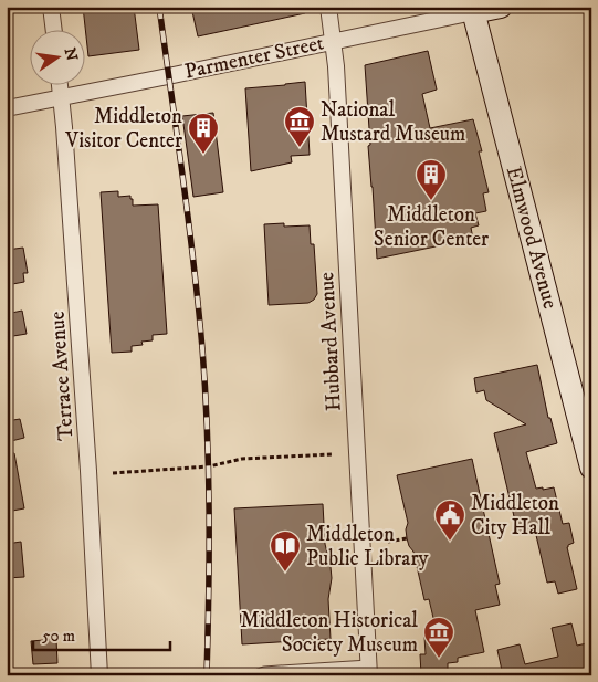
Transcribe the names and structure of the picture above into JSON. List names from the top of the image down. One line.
{"streets":{"street":["Parmenter Street","Elmwood Avenue","Hubbard Avenue","Terrace Avenue"]},"crossings":[["Parmenter Street","Elmwood Avenue"],["Parmenter Street","Hubbard Avenue"],["Parmenter Street","Terrace Avenue"]],"places":{"museum":["National Mustard Museum","Middleton Historical Society Museum"],"building":["Middleton Visitor Center","Middleton Senior Center"],"public building":["Middleton City Hall"],"library":["Middleton Public Library"]},"scale_bar":"50 m","north":"right"}
